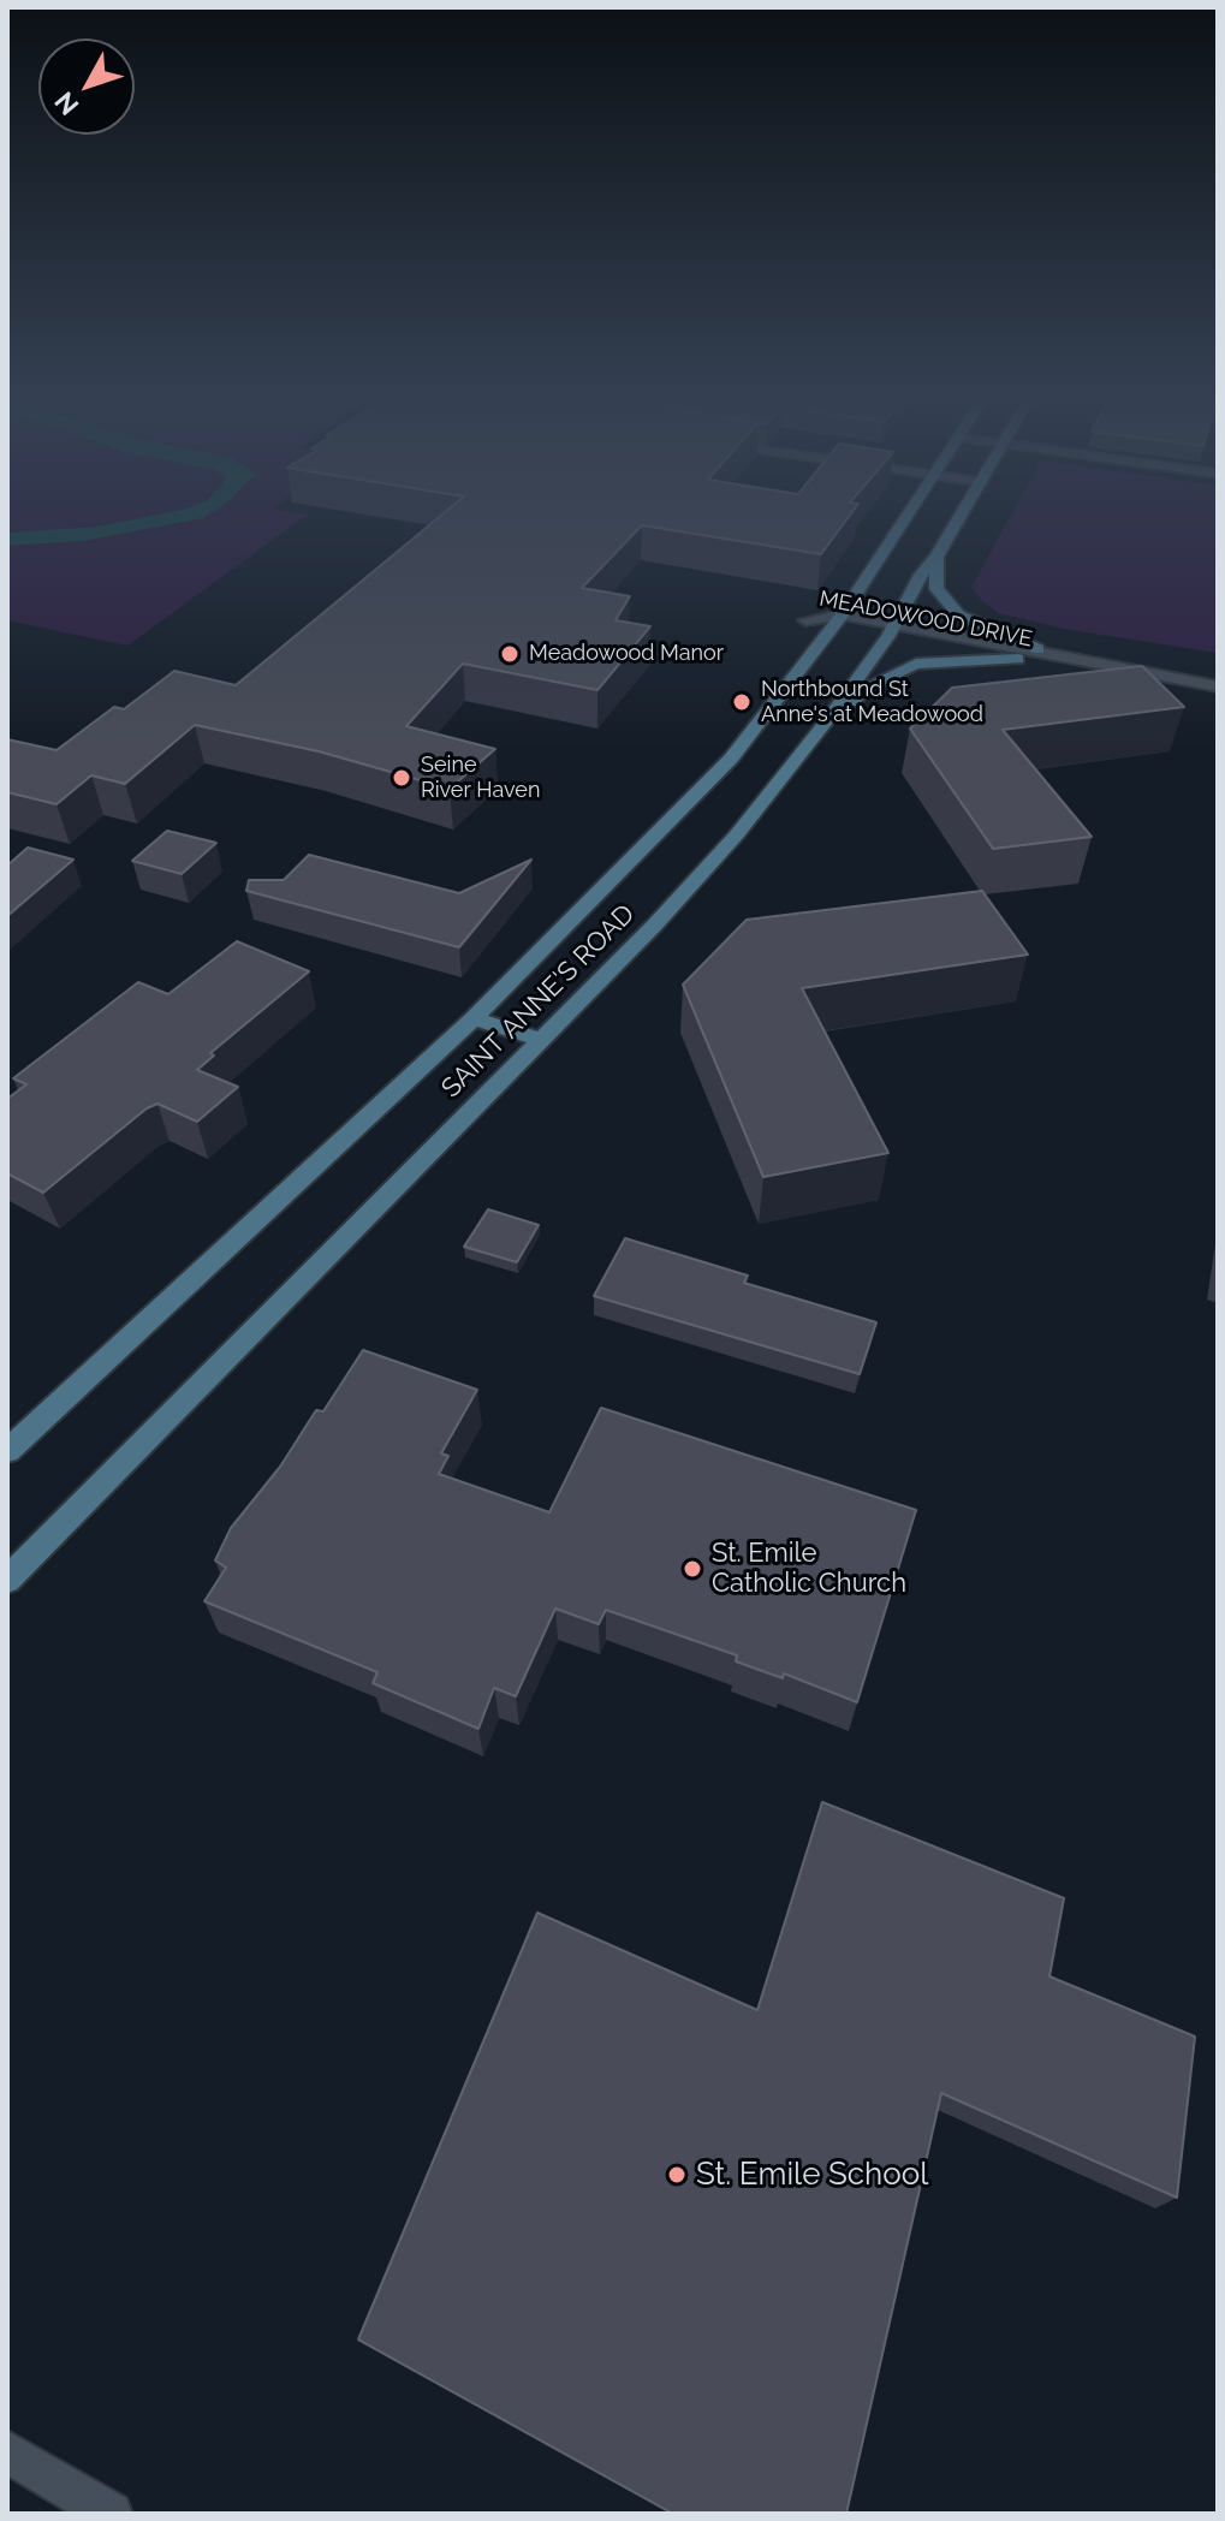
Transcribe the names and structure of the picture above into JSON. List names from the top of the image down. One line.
{"streets":{"main road":["SAINT ANNE'S ROAD"],"street":["MEADOWOOD DRIVE"]},"crossings":[["MEADOWOOD DRIVE","SAINT ANNE'S ROAD"]],"places":["Meadowood Manor","Northbound St Anne's at Meadowood","Seine River Haven","St. Emile Catholic Church","St. Emile School"],"north":"bottom left"}
